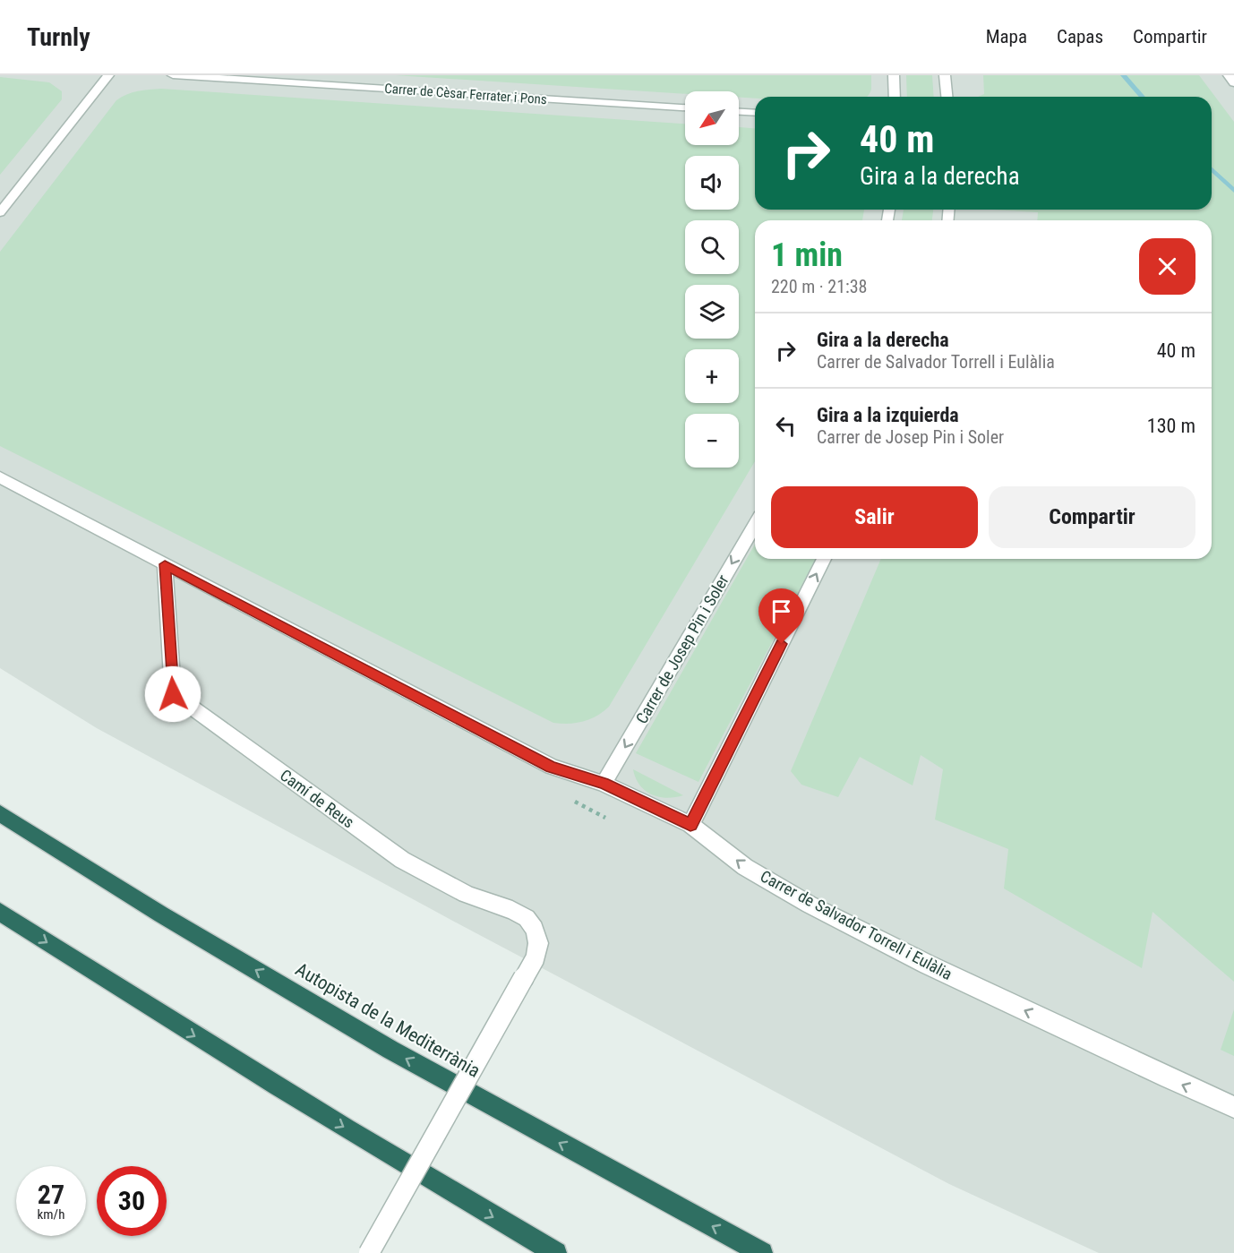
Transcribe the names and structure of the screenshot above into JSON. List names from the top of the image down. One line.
{"streets":{"highway":["Autopista de la Mediterrània"],"street":["Carrer de Cèsar Ferrater i Pons","Carrer de Josep Pin i Soler","Camí de Reus","Carrer de Salvador Torrell i Eulàlia"]},"crossings":[["Carrer de Josep Pin i Soler","Carrer de Salvador Torrell i Eulàlia"],["Camí de Reus","Carrer de Salvador Torrell i Eulàlia"]],"one_way":["Carrer de Salvador Torrell i Eulàlia"],"north":"bottom left","page":{"header":"Turnly","nav":["Mapa","Capas","Compartir"],"map_buttons":["+","−"],"turn":["40 m","Gira a la derecha"],"heading":["1 min","220 m · 21:38"],"list":[{"name":"Gira a la derecha","note":"Carrer de Salvador Torrell i Eulàlia","value":"40 m"},{"name":"Gira a la izquierda","note":"Carrer de Josep Pin i Soler","value":"130 m"}],"buttons":["Salir","Compartir"],"speed":"27 km/h","limit":"30"}}
